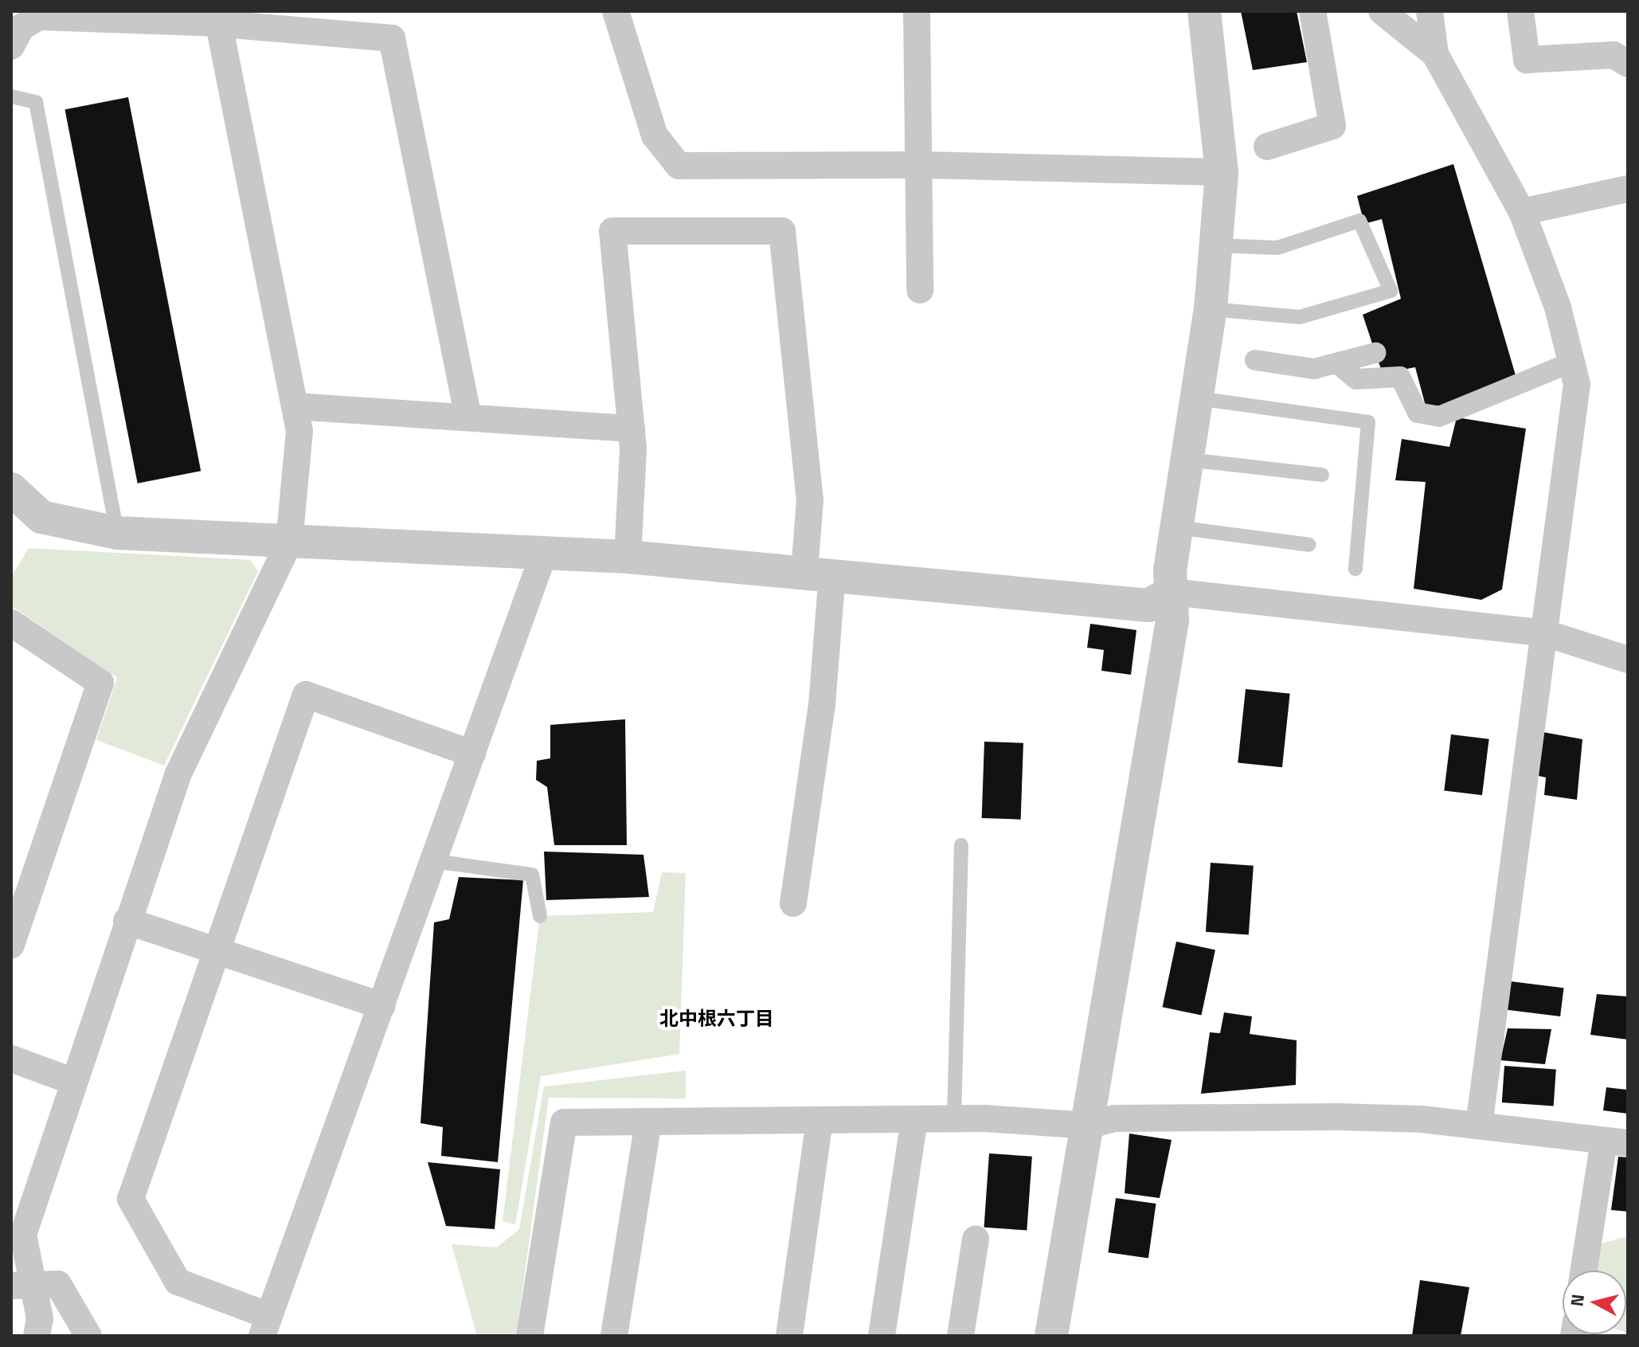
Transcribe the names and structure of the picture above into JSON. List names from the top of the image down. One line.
{"districts":["北中根六丁目"],"north":"left"}
